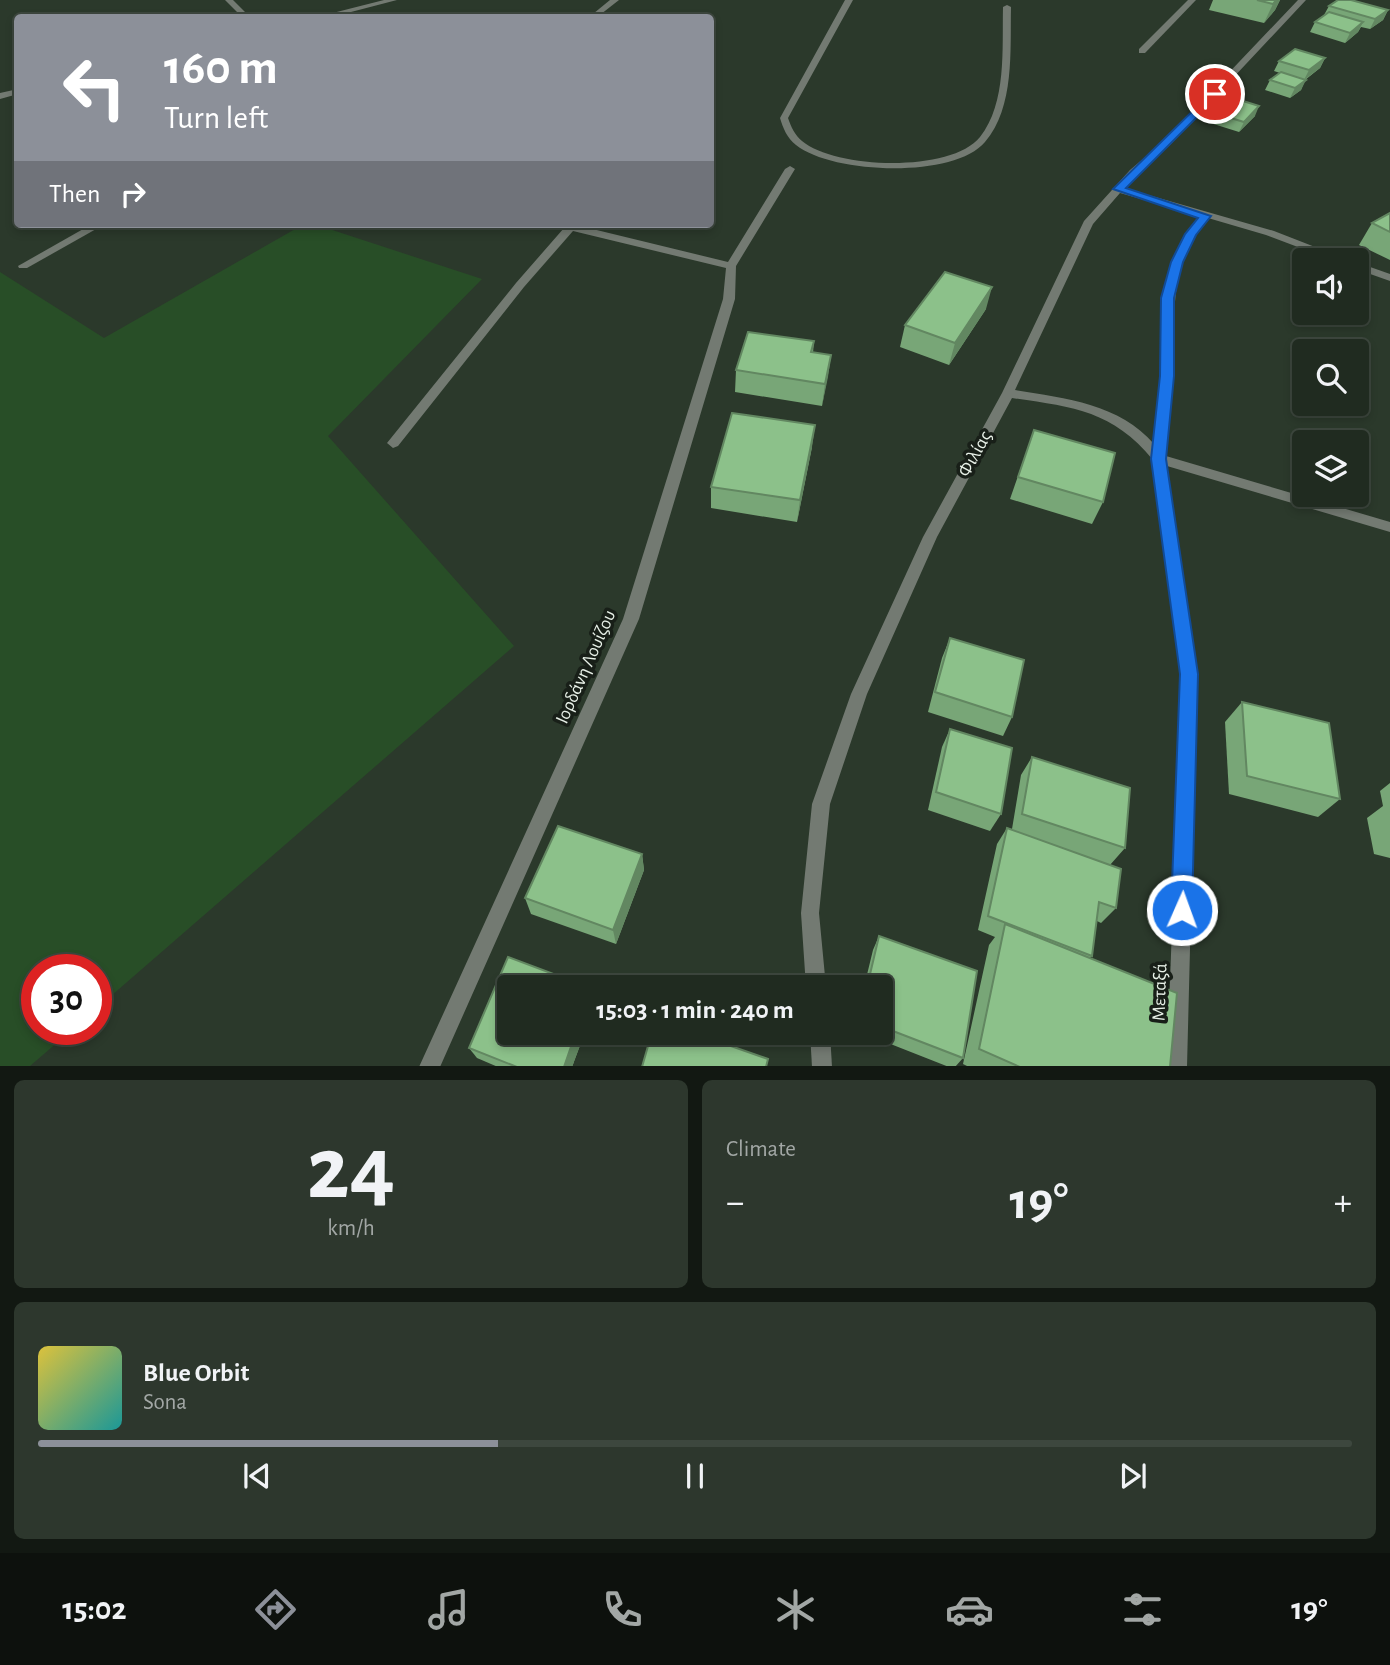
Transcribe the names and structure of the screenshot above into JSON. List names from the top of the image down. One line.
{"streets":{"street":["Φιλίας","Ιορδάνη Λουίζου","Μεταξά"]},"page":{"turn":["160 m","Turn left"],"then":"Then","limit":"30","trip":"15:03 · 1 min · 240 m","tile":[["24","km/h"],"Climate"],"heat":["−","19°","+"],"song":["Blue Orbit","Sona"],"tabs":["15:02","19°"]}}
